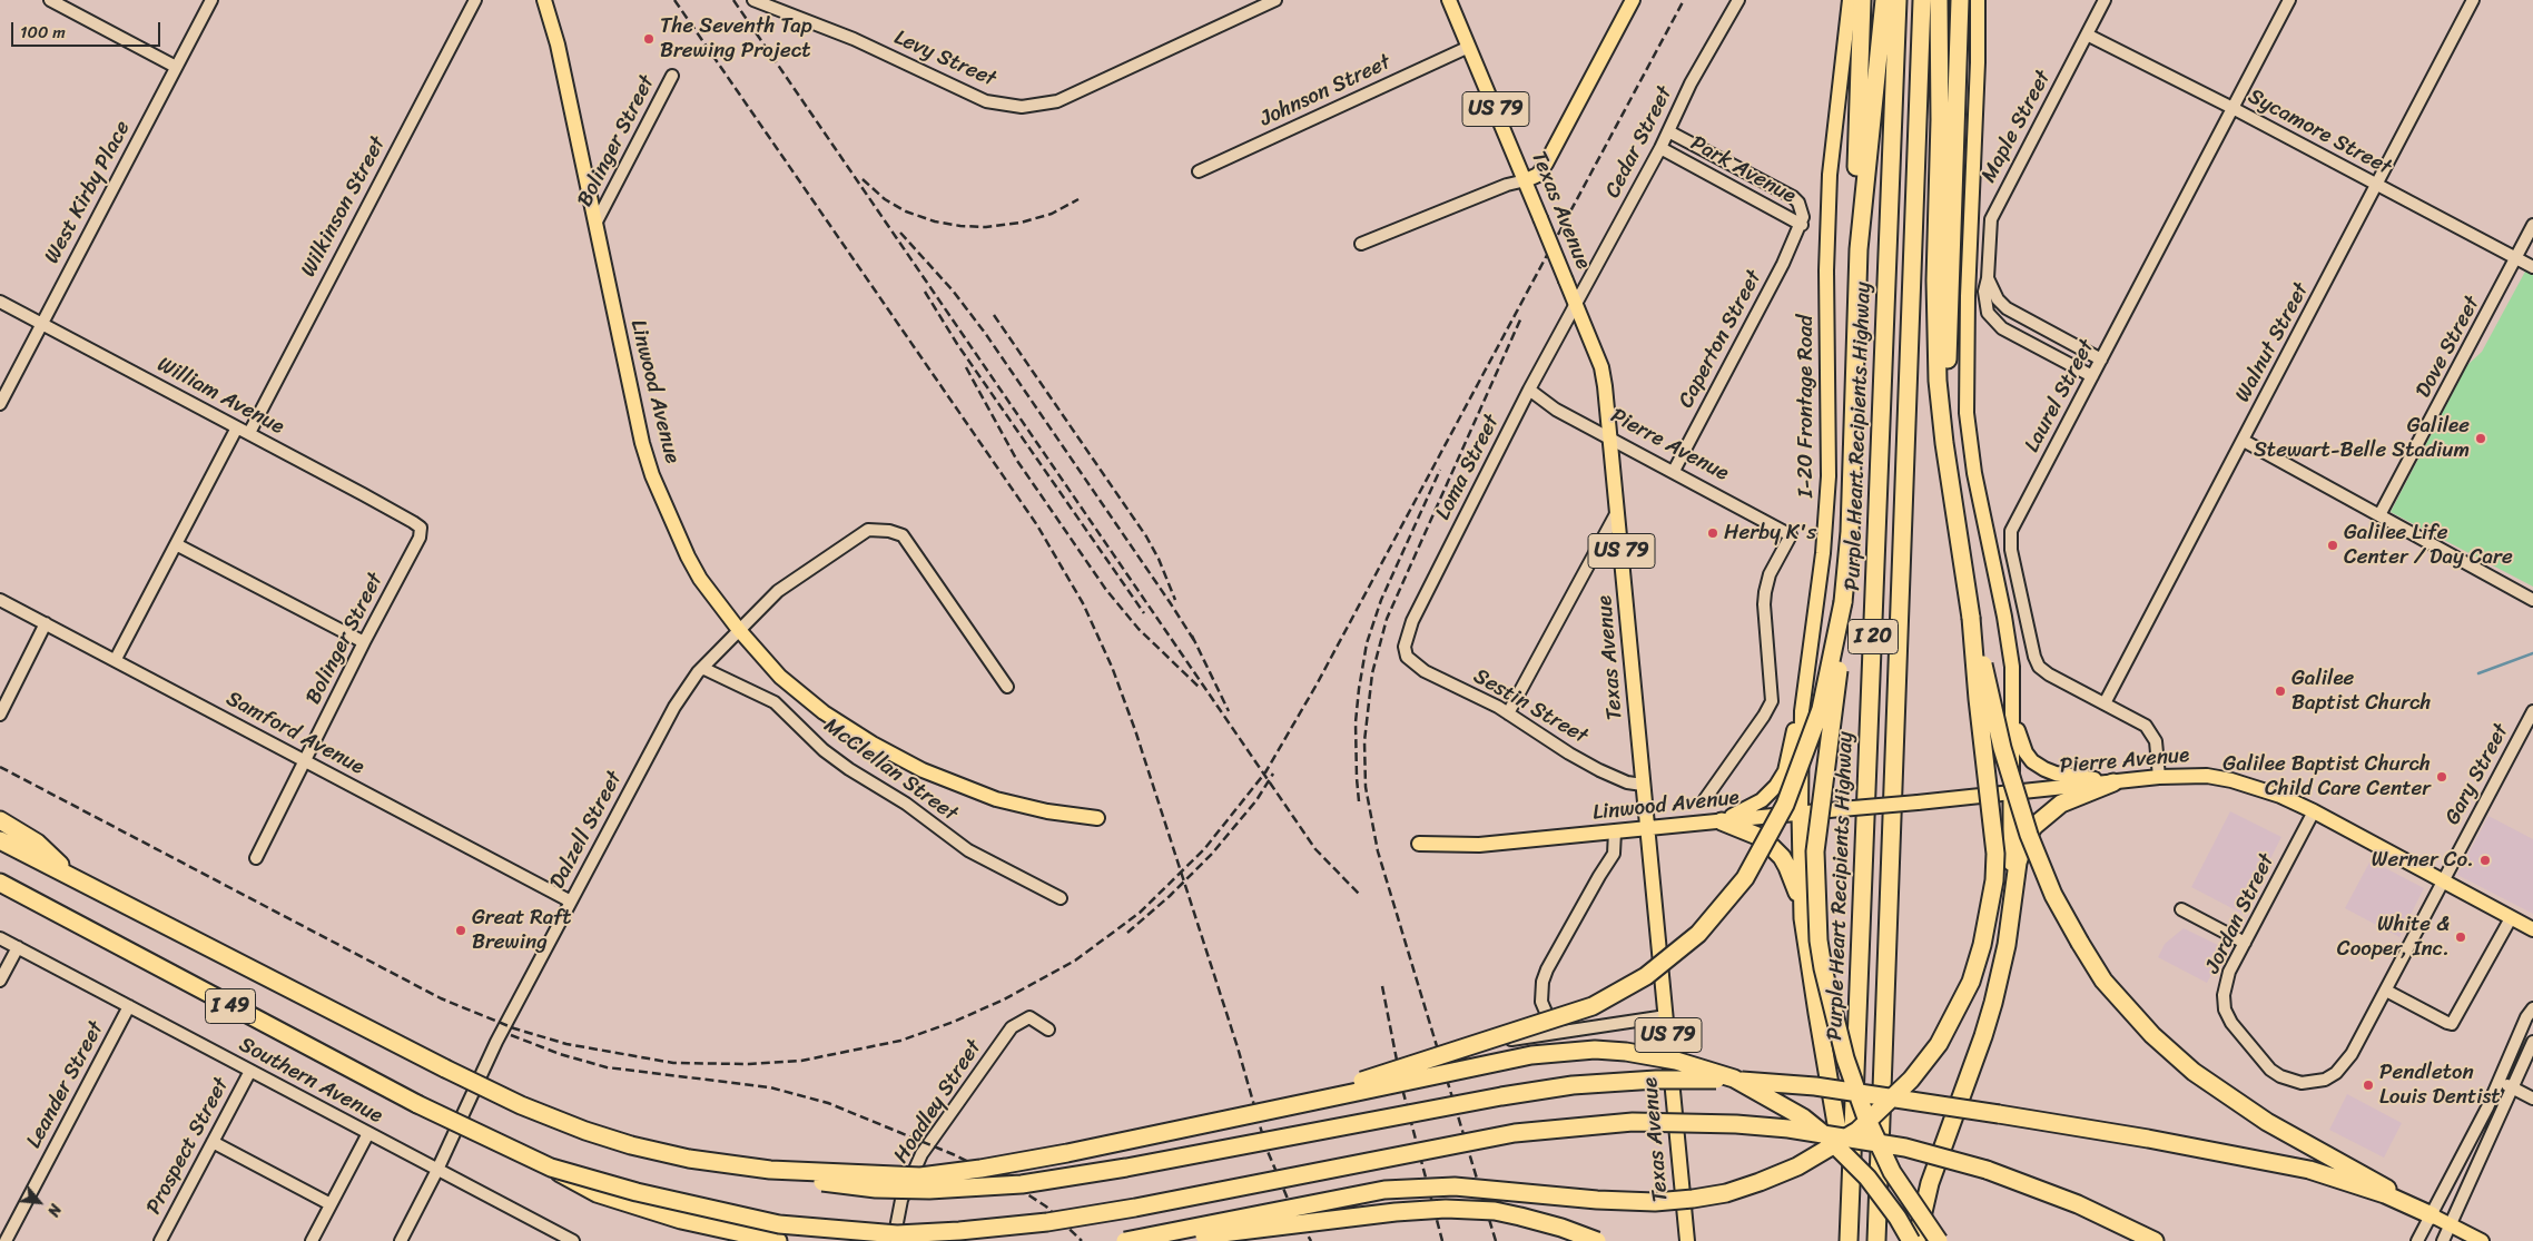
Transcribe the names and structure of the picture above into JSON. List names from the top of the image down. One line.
{"streets":{"highway":["Purple Heart Recipients Highway","I 20","I 49"],"main road":["US 79","Texas Avenue","Linwood Avenue","I-20 Frontage Road","Pierre Avenue"],"street":["Levy Street","Johnson Street","Maple Street","Sycamore Street","Bolinger Street","Cedar Street","Park Avenue","West Kirby Place","Wilkinson Street","Caperton Street","Walnut Street","Dove Street","William Avenue","Laurel Street","Loma Street","Sestin Street","Samford Avenue","McClellan Street","Gary Street","Dalzell Street","Jordan Street","Southern Avenue","Leander Street","Hoadley Street","Prospect Street"]},"crossings":[["Johnson Street","Texas Avenue"],["Maple Street","Sycamore Street"],["Sycamore Street","Walnut Street"],["Sycamore Street","Dove Street"],["Sycamore Street","Laurel Street"],["Bolinger Street","Linwood Avenue"],["Bolinger Street","William Avenue"],["Bolinger Street","Samford Avenue"],["Cedar Street","Park Avenue"],["Cedar Street","Texas Avenue"],["Cedar Street","Loma Street"],["Park Avenue","Caperton Street"],["West Kirby Place","William Avenue"],["Wilkinson Street","William Avenue"],["Texas Avenue","Linwood Avenue"],["Texas Avenue","Pierre Avenue"],["Texas Avenue","Loma Street"],["Texas Avenue","Sestin Street"],["Caperton Street","Pierre Avenue"],["Walnut Street","Laurel Street"],["Linwood Avenue","I-20 Frontage Road"],["Linwood Avenue","Pierre Avenue"],["Linwood Avenue","Dalzell Street"],["Laurel Street","Pierre Avenue"],["Pierre Avenue","Loma Street"],["Pierre Avenue","Gary Street"],["Pierre Avenue","Jordan Street"],["Loma Street","Sestin Street"],["Samford Avenue","Dalzell Street"],["McClellan Street","Dalzell Street"],["Gary Street","Jordan Street"],["Dalzell Street","Southern Avenue"],["Southern Avenue","Leander Street"],["Southern Avenue","Prospect Street"]],"places":["The Seventh Tap Brewing Project","Galilee Stewart-Belle Stadium","Herby K's","Galilee Life Center / Day Care","Galilee Baptist Church","Galilee Baptist Church Child Care Center","Werner Co.","Great Raft Brewing","White & Cooper, Inc.","Pendleton Louis Dentist"],"scale_bar":"100 m","north":"bottom right"}
